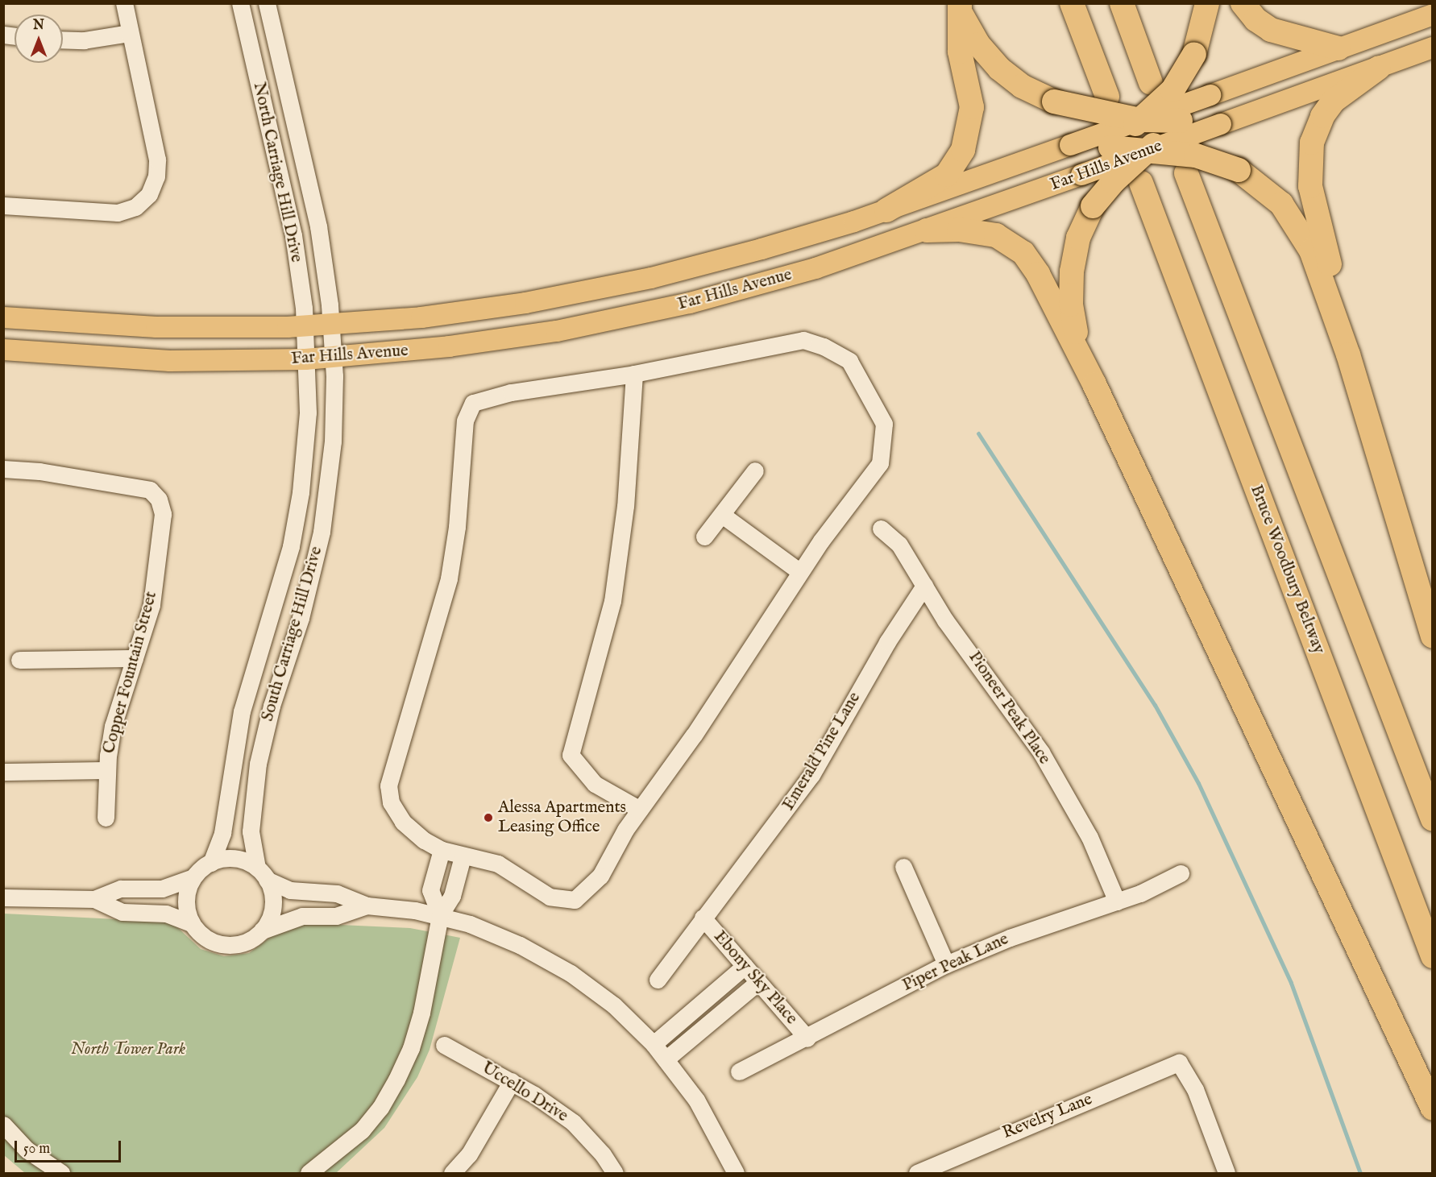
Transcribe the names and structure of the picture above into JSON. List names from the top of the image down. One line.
{"streets":{"highway":["Bruce Woodbury Beltway"],"main road":["Far Hills Avenue"],"street":["North Carriage Hill Drive","South Carriage Hill Drive","Copper Fountain Street","Pioneer Peak Place","Emerald Pine Lane","Piper Peak Lane","Ebony Sky Place","Uccello Drive","Revelry Lane"]},"crossings":[["Far Hills Avenue","North Carriage Hill Drive"],["Far Hills Avenue","South Carriage Hill Drive"],["North Carriage Hill Drive","South Carriage Hill Drive"],["Pioneer Peak Place","Emerald Pine Lane"],["Pioneer Peak Place","Piper Peak Lane"],["Emerald Pine Lane","Ebony Sky Place"],["Piper Peak Lane","Ebony Sky Place"]],"parks":["North Tower Park"],"places":["Alessa Apartments Leasing Office"],"scale_bar":"50 m","north":"top"}
